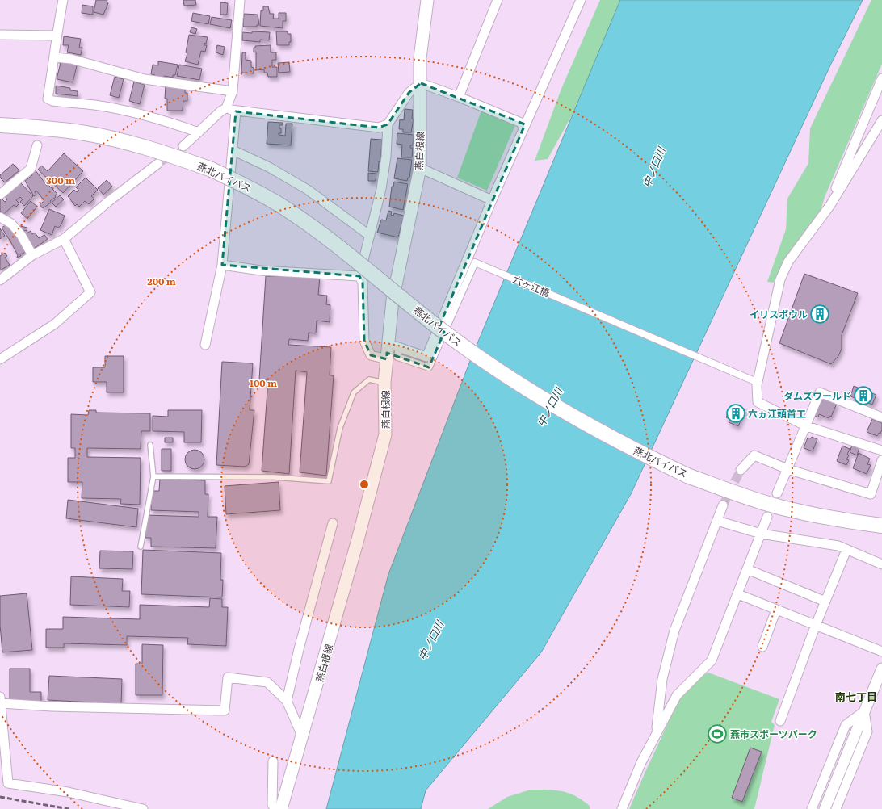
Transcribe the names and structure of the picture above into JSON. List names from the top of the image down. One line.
{"streets":{"highway":["燕北バイパス"],"main road":["燕白根線"],"street":["六ヶ江橋"]},"crossings":[["燕白根線","六ヶ江橋"]],"districts":["南七丁目"],"water":["中ノ口川"],"places":{"building":["イリスボウル","ダムズワールド","六ヵ江頭首工"],"sports":["燕市スポーツパーク"]},"rings":["300 m","200 m","100 m"]}
